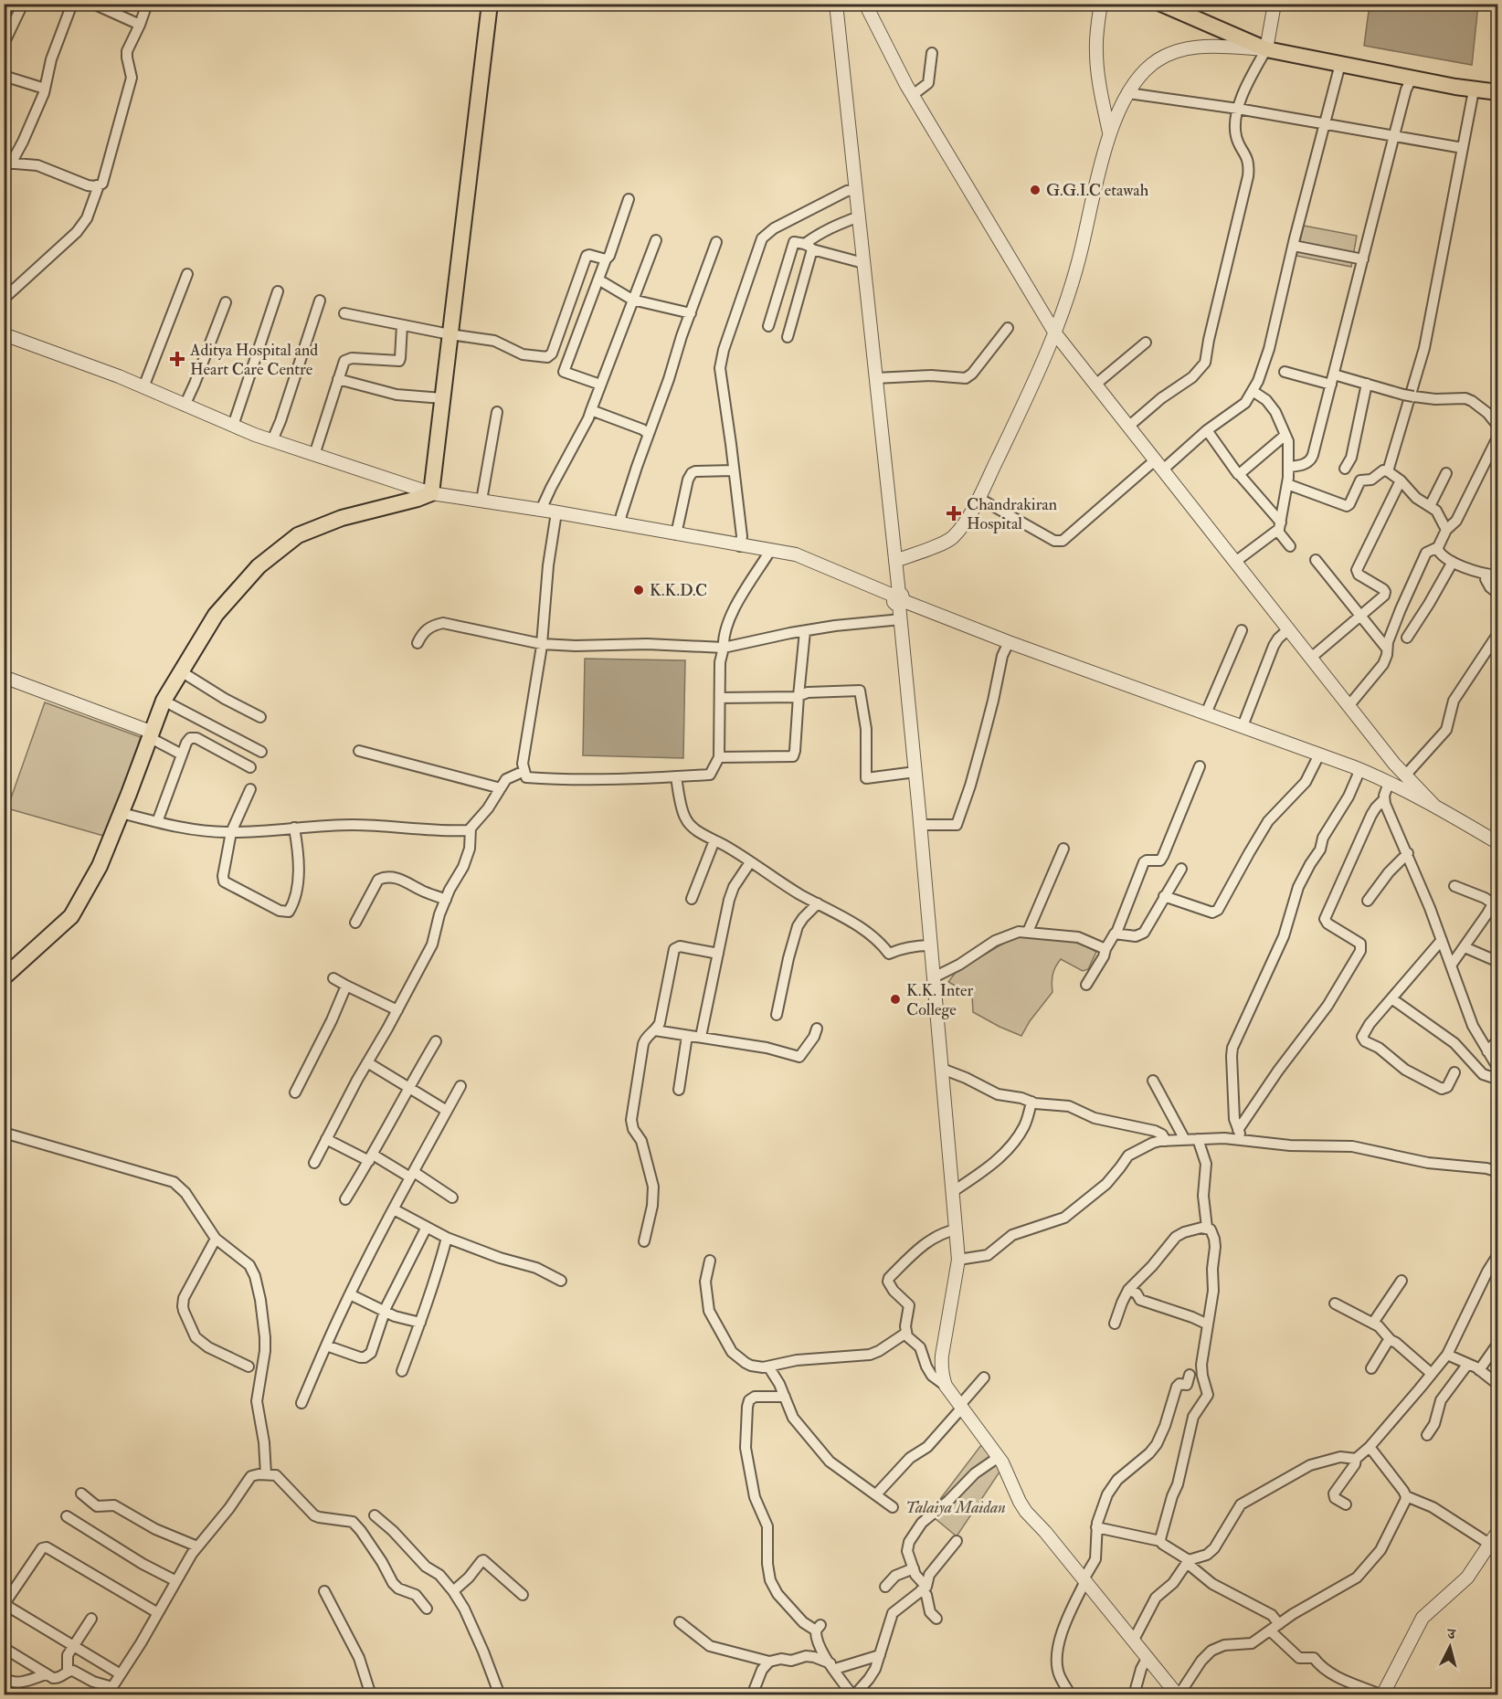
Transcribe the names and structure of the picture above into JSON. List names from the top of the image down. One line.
{"parks":["Talaiya Maidan"],"places":{"other":["G.G.I.C etawah","K.K.D.C","K.K. Inter College"],"health":["Aditya Hospital and Heart Care Centre","Chandrakiran Hospital"]},"north":"top"}
